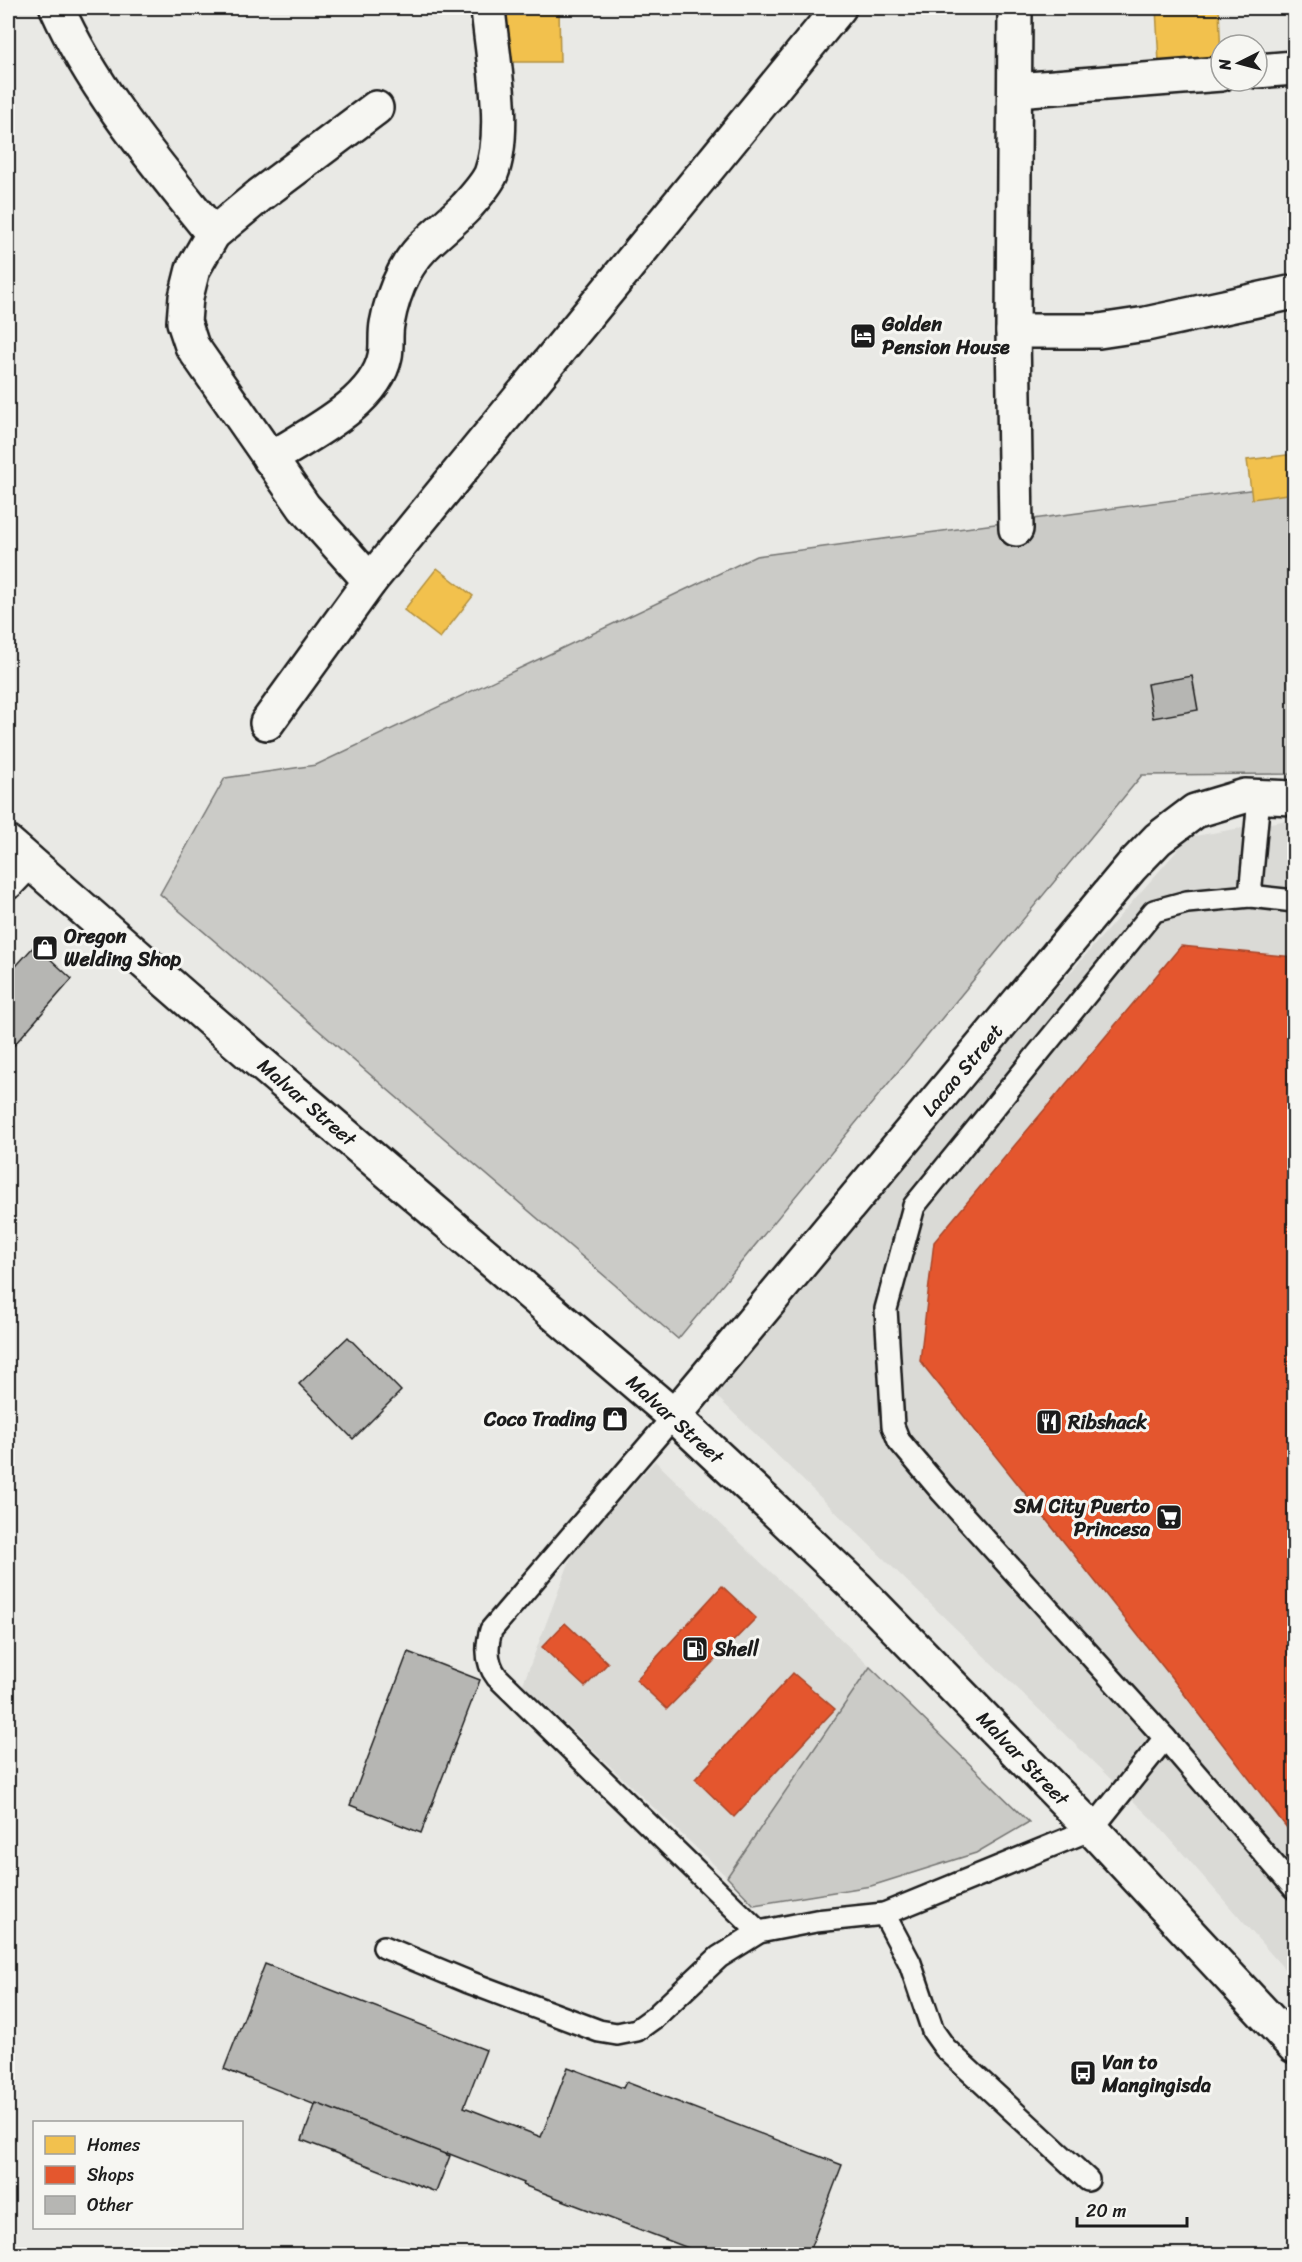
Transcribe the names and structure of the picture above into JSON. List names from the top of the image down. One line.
{"streets":{"street":["Lacao Street","Malvar Street"]},"crossings":[["Lacao Street","Malvar Street"]],"places":{"hotel":["Golden Pension House"],"shop":["Oregon Welding Shop","Coco Trading"],"restaurant":["Ribshack"],"supermarket":["SM City Puerto Princesa"],"fuel station":["Shell"],"bus stop":["Van to Mangingisda"]},"legend":["Homes","Shops","Other"],"scale_bar":"20 m","north":"left"}
